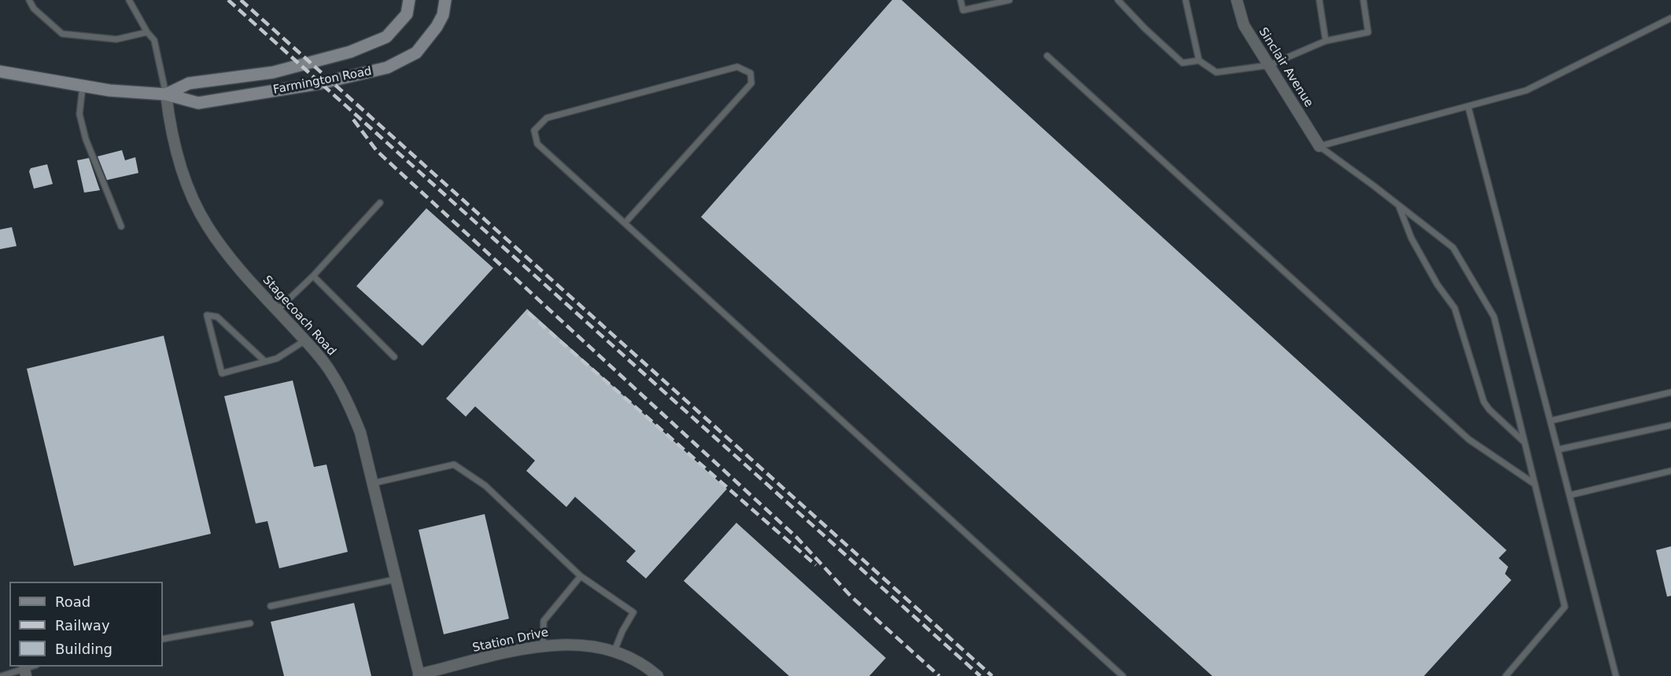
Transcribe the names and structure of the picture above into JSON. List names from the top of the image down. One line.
{"streets":{"main road":["Farmington Road"],"street":["Sinclair Avenue","Stagecoach Road","Station Drive"]},"crossings":[["Farmington Road","Stagecoach Road"],["Stagecoach Road","Station Drive"]],"legend":["Road","Railway","Building"]}
